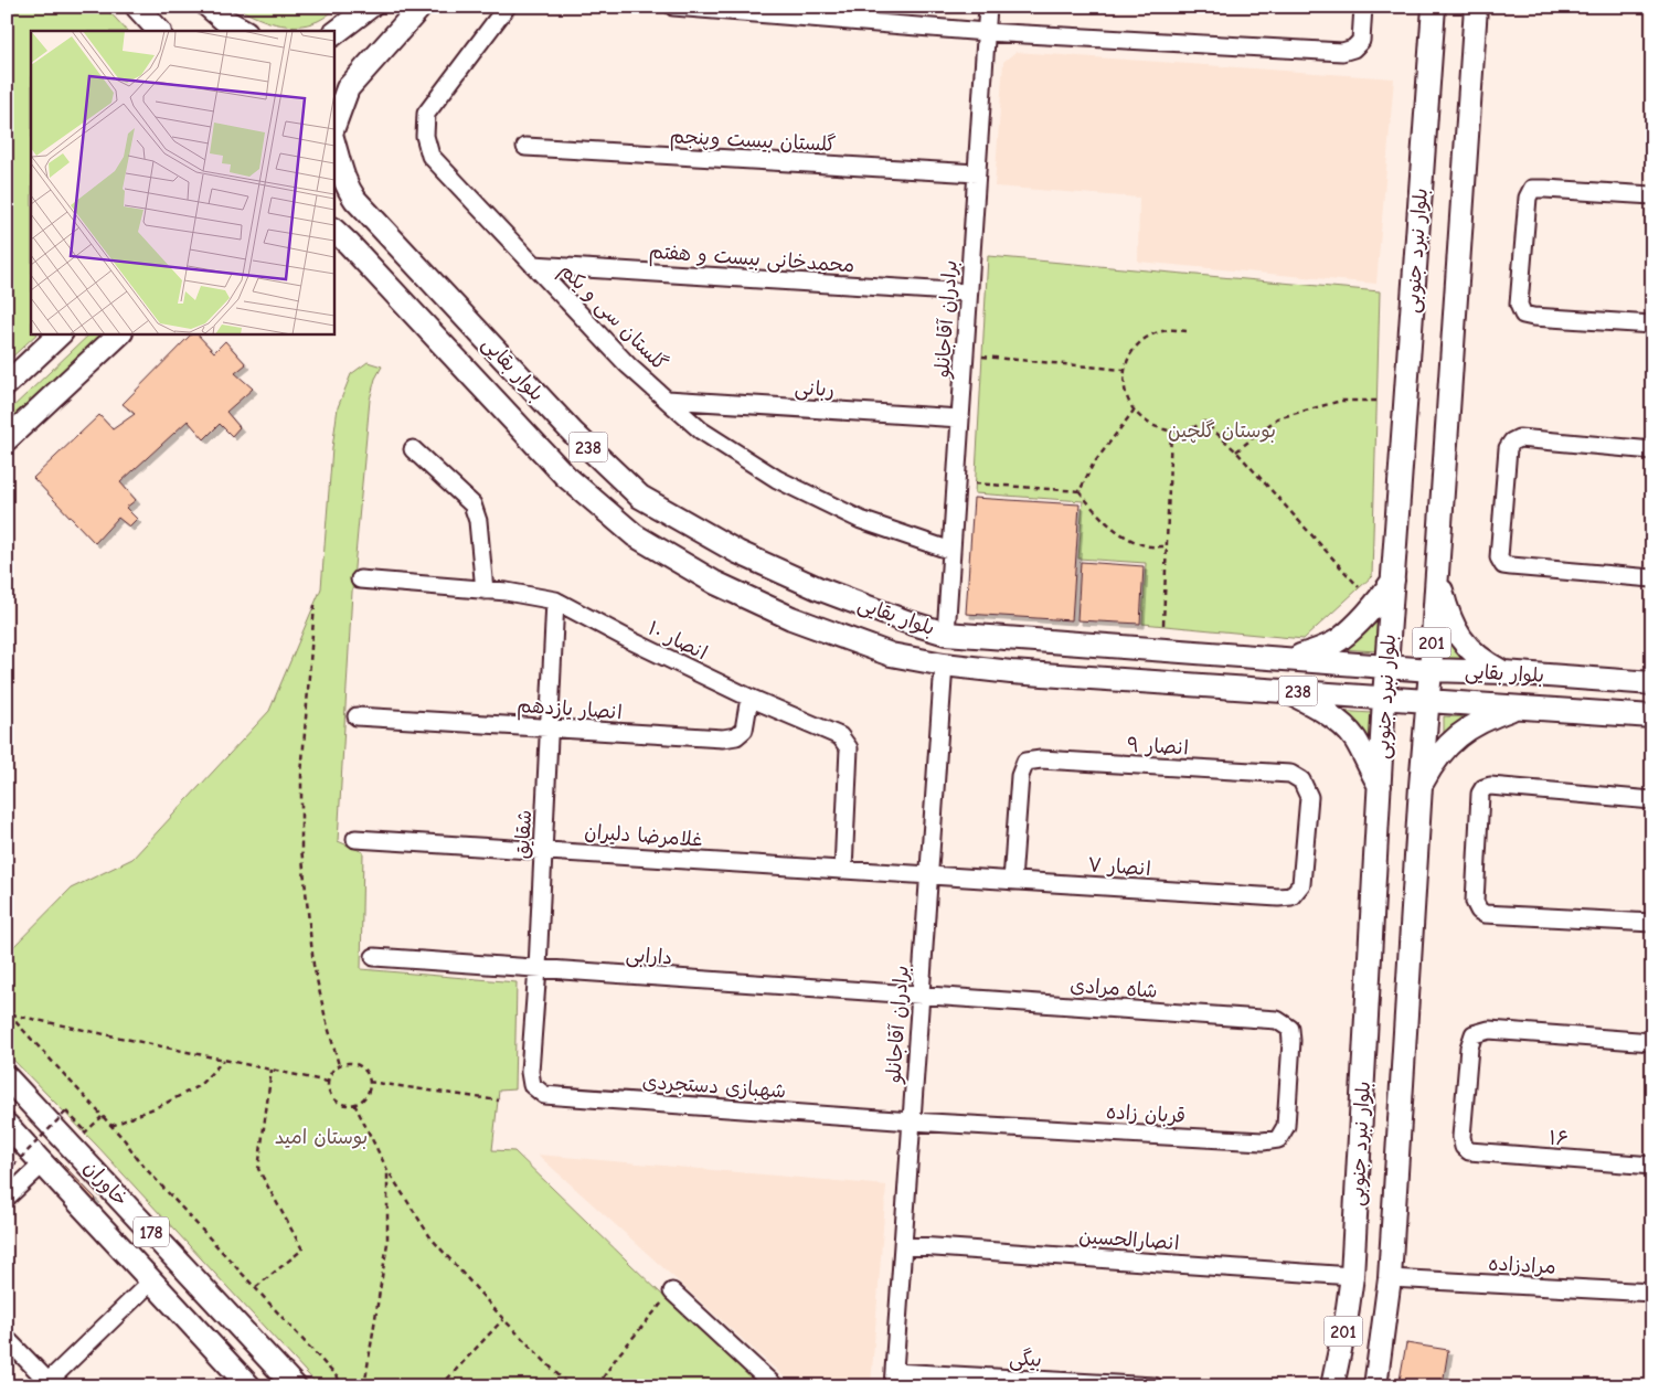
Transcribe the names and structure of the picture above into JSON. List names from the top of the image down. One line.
{"streets":{"main road":["بلوار نبرد جنوبی","بلوار بقایی","238","201","خاوران","178"],"street":["گلستان بیست وپنجم","محمدخانی بیست و هفتم","گلستان سی و یکم","برادران آقاجانلو","ربانی","انصار ۱۰","انصار یازدهم","انصار ۹","شقایق","غلامرضا دلیران","انصار ۷","دارابی","شاه مرادی","شهبازی دستجردی","قربان زاده","۱۶","انصارالحسین","مرادزاده","بیگی"]},"crossings":[["گلستان بیست وپنجم","برادران آقاجانلو"],["بلوار نبرد جنوبی","بلوار بقایی"],["بلوار نبرد جنوبی","انصارالحسین"],["بلوار نبرد جنوبی","مرادزاده"],["محمدخانی بیست و هفتم","گلستان سی و یکم"],["محمدخانی بیست و هفتم","برادران آقاجانلو"],["گلستان سی و یکم","برادران آقاجانلو"],["گلستان سی و یکم","ربانی"],["برادران آقاجانلو","بلوار بقایی"],["برادران آقاجانلو","ربانی"],["برادران آقاجانلو","غلامرضا دلیران"],["برادران آقاجانلو","انصار ۷"],["برادران آقاجانلو","دارابی"],["برادران آقاجانلو","شاه مرادی"],["برادران آقاجانلو","شهبازی دستجردی"],["برادران آقاجانلو","قربان زاده"],["برادران آقاجانلو","انصارالحسین"],["برادران آقاجانلو","بیگی"],["انصار ۱۰","انصار یازدهم"],["انصار ۱۰","شقایق"],["انصار ۱۰","غلامرضا دلیران"],["انصار یازدهم","شقایق"],["انصار ۹","انصار ۷"],["شقایق","غلامرضا دلیران"],["شقایق","دارابی"],["شقایق","شهبازی دستجردی"],["غلامرضا دلیران","انصار ۷"],["دارابی","شاه مرادی"],["شاه مرادی","قربان زاده"],["شهبازی دستجردی","قربان زاده"]],"parks":["بوستان گلچین","بوستان امید"]}
